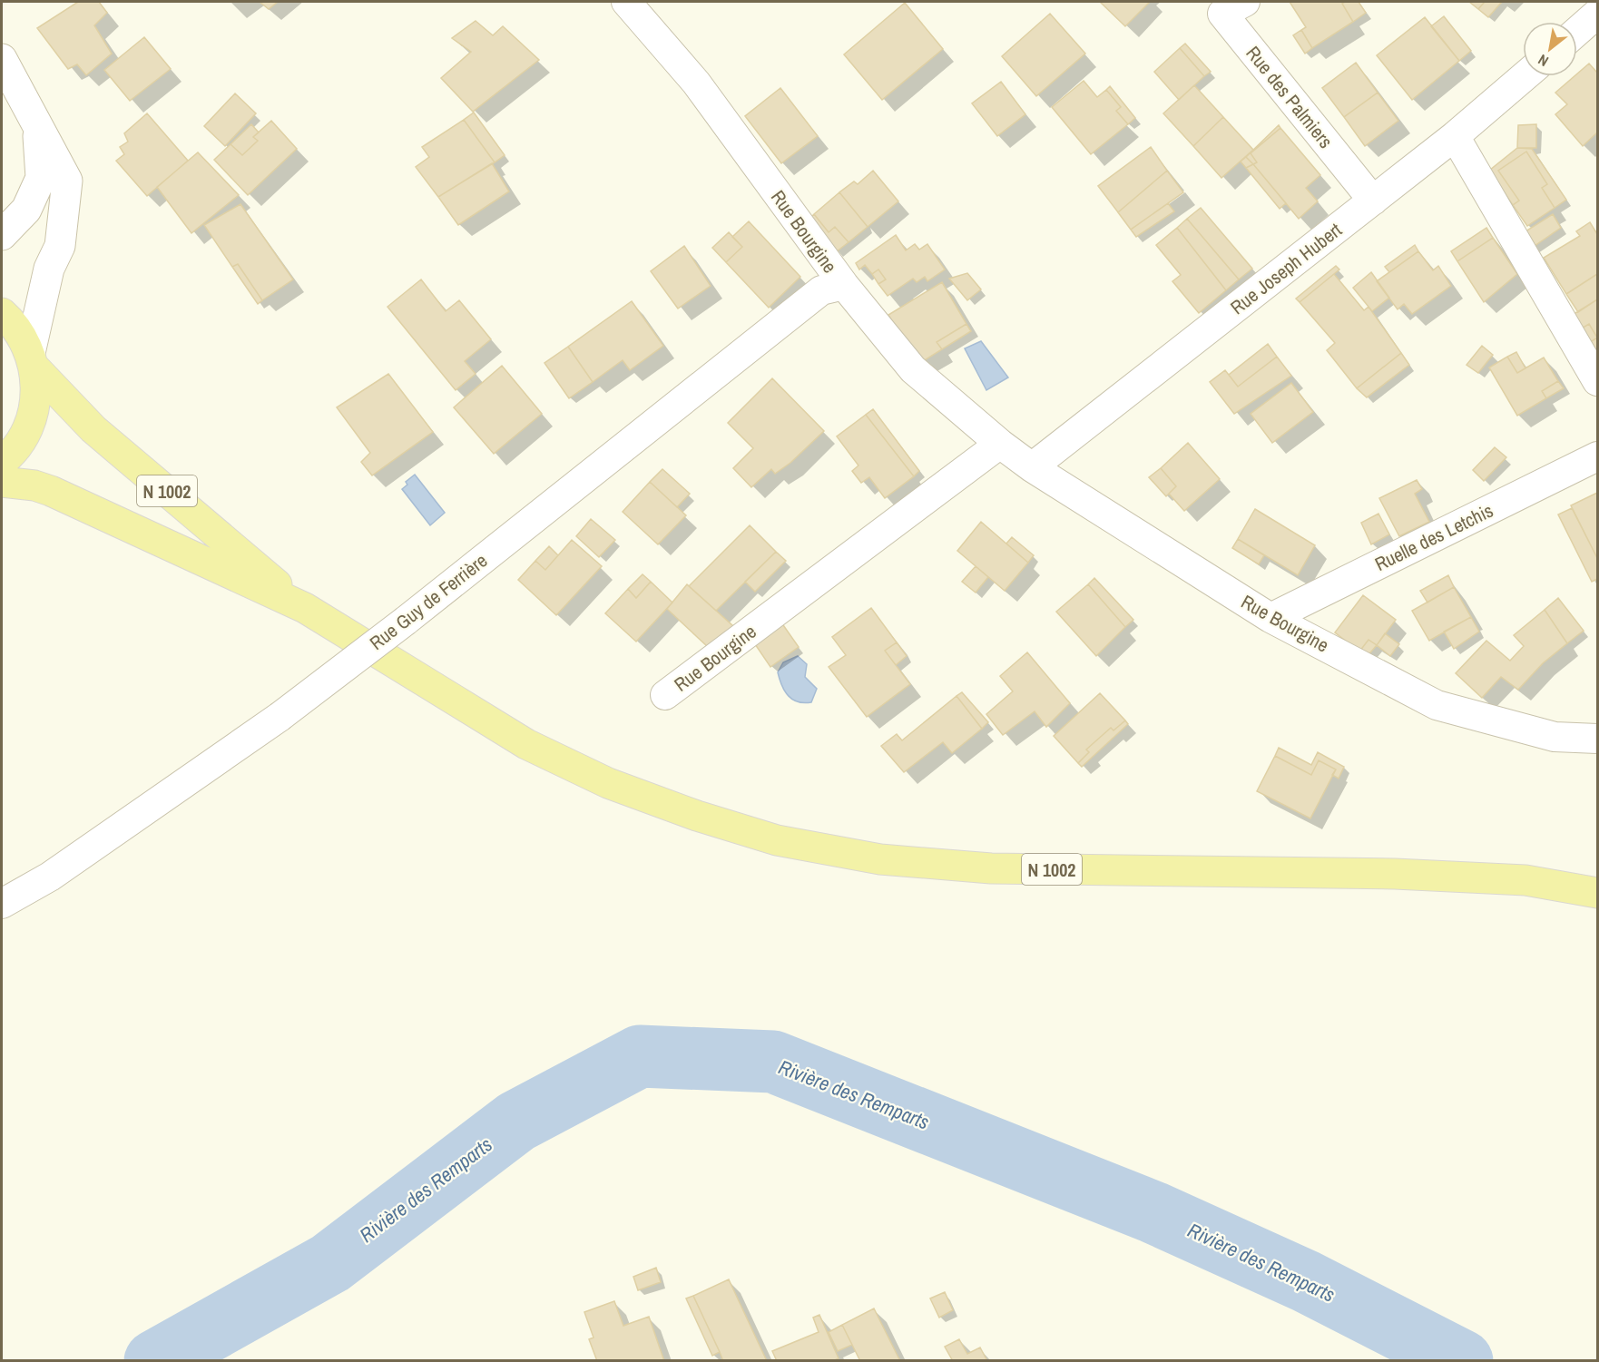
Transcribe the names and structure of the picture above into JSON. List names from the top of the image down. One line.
{"streets":{"main road":["N 1002"],"street":["Rue des Palmiers","Rue Bourgine","Rue Joseph Hubert","Ruelle des Letchis","Rue Guy de Ferrière"]},"crossings":[["Rue des Palmiers","Rue Joseph Hubert"],["Rue Bourgine","Rue Joseph Hubert"],["Rue Bourgine","Ruelle des Letchis"],["Rue Bourgine","Rue Guy de Ferrière"]],"water":["Rivière des Remparts"],"north":"bottom left"}
